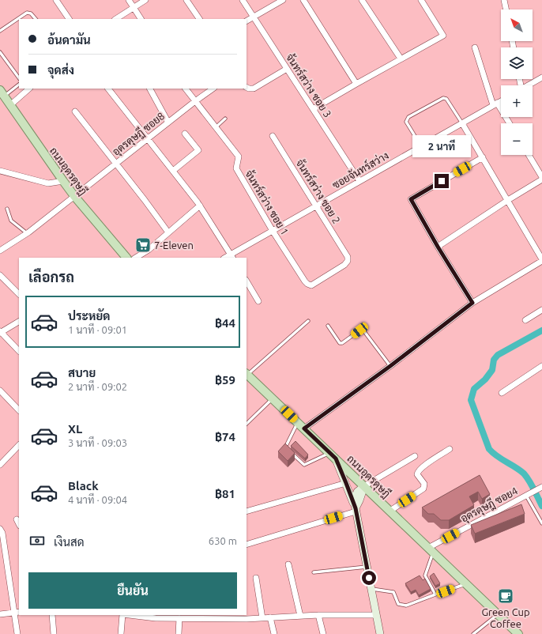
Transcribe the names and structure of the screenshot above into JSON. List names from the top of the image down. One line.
{"streets":{"main road":["ถนนอุดรดุษฎี"],"street":["จ้นทร์สว่าง ซอย 3","อุดรดุษฎี ซอย8","ซอยจันทร์สว่าง","จ้นทร์สว่าง ซอย 2","จ้นทร์สว่าง ซอย 1","อุดรดุษฎี ซอย4"]},"crossings":[["จ้นทร์สว่าง ซอย 3","ซอยจันทร์สว่าง"],["อุดรดุษฎี ซอย8","ถนนอุดรดุษฎี"],["อุดรดุษฎี ซอย8","จ้นทร์สว่าง ซอย 1"],["ซอยจันทร์สว่าง","จ้นทร์สว่าง ซอย 2"],["ซอยจันทร์สว่าง","จ้นทร์สว่าง ซอย 1"],["ถนนอุดรดุษฎี","อุดรดุษฎี ซอย4"],["จ้นทร์สว่าง ซอย 2","จ้นทร์สว่าง ซอย 1"]],"places":{"supermarket":["7-Eleven"],"cafe":["Green Cup Coffee"]},"north":"top left","page":{"map_buttons":["+","−"],"banner":["อ้นดามัน","จุดส่ง"],"bubble":"2 นาที","heading":"เลือกรถ","list":[{"name":"ประหยัด","note":"1 นาที · 09:01","value":"฿44"},{"name":"สบาย","note":"2 นาที · 09:02","value":"฿59"},{"name":"XL","note":"3 นาที · 09:03","value":"฿74"},{"name":"Black","note":"4 นาที · 09:04","value":"฿81"}],"pay":["เงินสด","630 m"],"buttons":"ยืนยัน"}}
